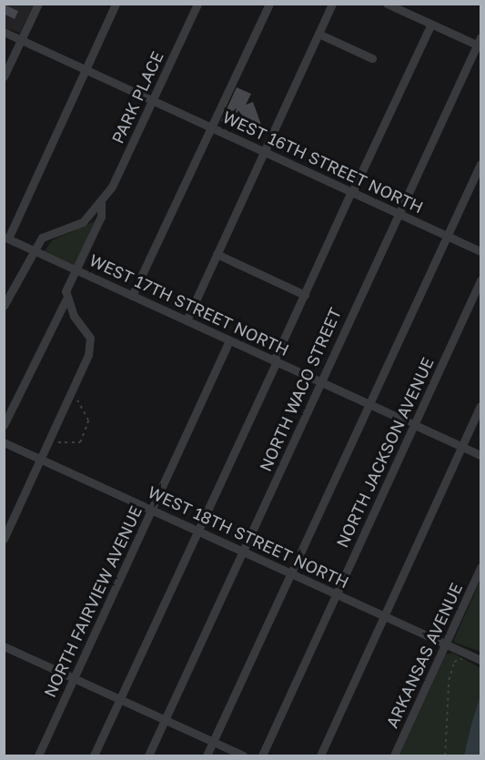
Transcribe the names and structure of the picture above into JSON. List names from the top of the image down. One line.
{"streets":{"street":["PARK PLACE","WEST 16TH STREET NORTH","WEST 17TH STREET NORTH","NORTH WACO STREET","NORTH JACKSON AVENUE","WEST 18TH STREET NORTH","NORTH FAIRVIEW AVENUE","ARKANSAS AVENUE"]},"crossings":[["PARK PLACE","WEST 16TH STREET NORTH"],["PARK PLACE","WEST 17TH STREET NORTH"],["WEST 16TH STREET NORTH","NORTH WACO STREET"],["WEST 17TH STREET NORTH","NORTH WACO STREET"],["WEST 17TH STREET NORTH","NORTH JACKSON AVENUE"],["WEST 17TH STREET NORTH","NORTH FAIRVIEW AVENUE"],["NORTH WACO STREET","WEST 18TH STREET NORTH"],["NORTH JACKSON AVENUE","WEST 18TH STREET NORTH"],["WEST 18TH STREET NORTH","NORTH FAIRVIEW AVENUE"],["WEST 18TH STREET NORTH","ARKANSAS AVENUE"]]}
